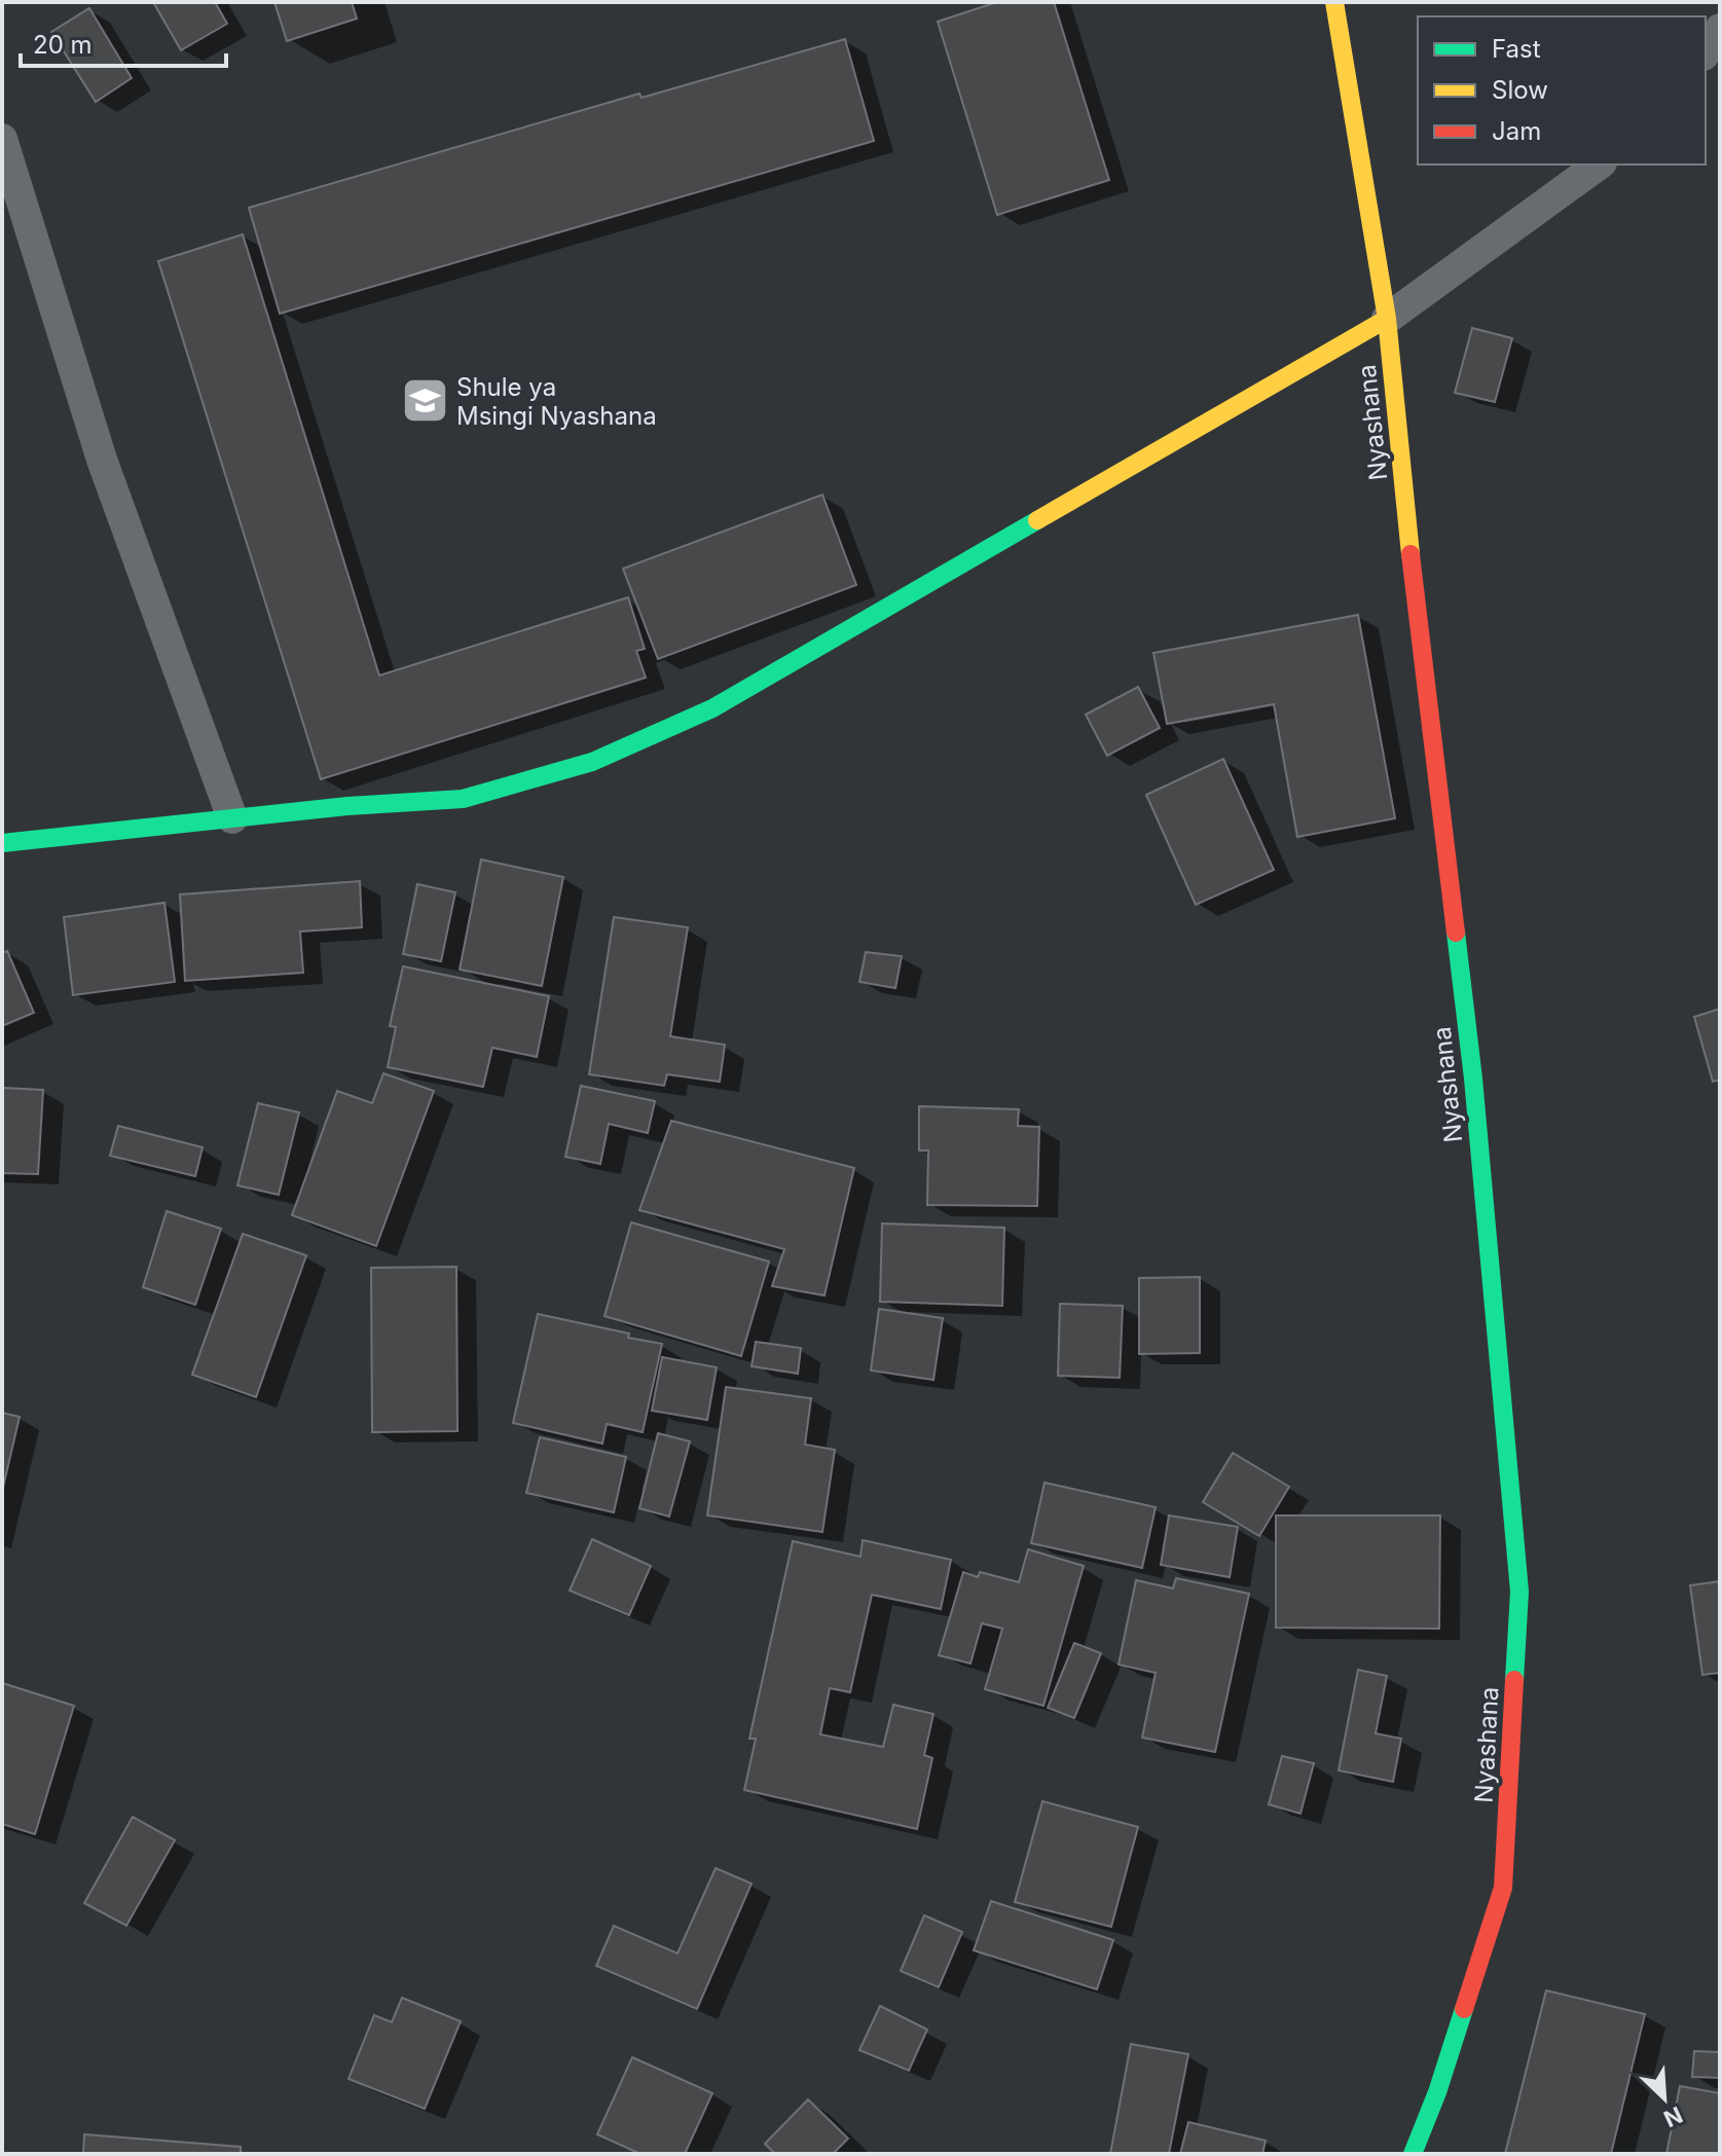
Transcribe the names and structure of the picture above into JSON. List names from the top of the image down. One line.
{"streets":{"street":["Nyashana"]},"places":{"school or university":["Shule ya Msingi Nyashana"]},"legend":["Fast","Slow","Jam"],"scale_bar":"20 m","north":"bottom right"}
